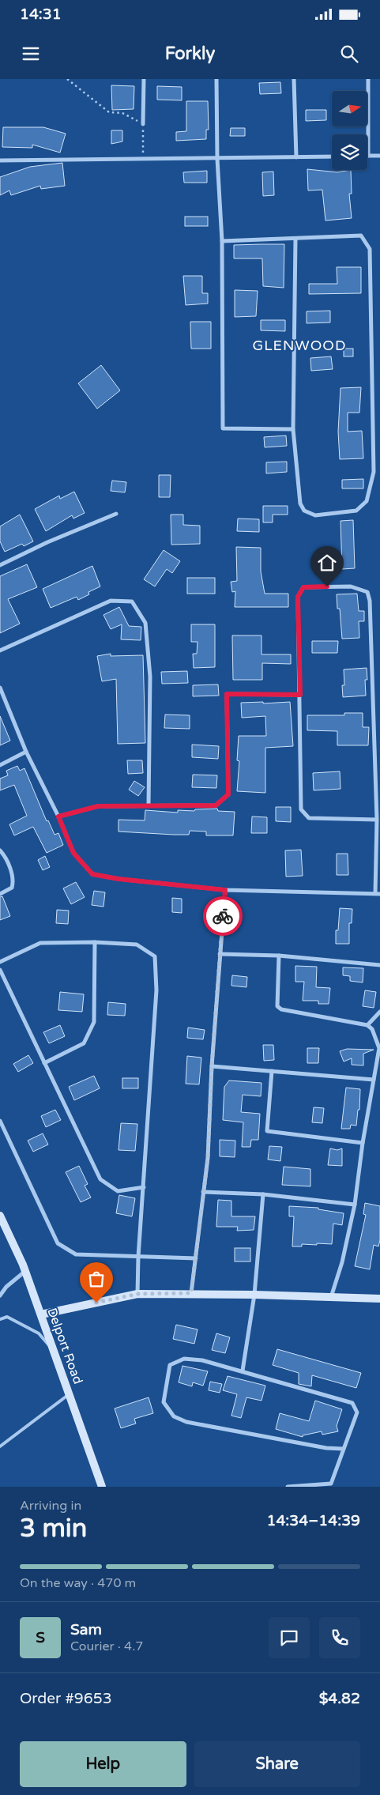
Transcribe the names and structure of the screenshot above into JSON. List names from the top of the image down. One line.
{"streets":{"street":["Delport Road"]},"districts":["GLENWOOD"],"north":"right","page":{"status":"14:31","header":"Forkly","heading":["3 min","Arriving in","14:34–14:39"],"panel":["Sam","Courier · 4.7","Order #9653","$4.82"],"bar":"On the way · 470 m","round":"S","buttons":["Help","Share"]}}
